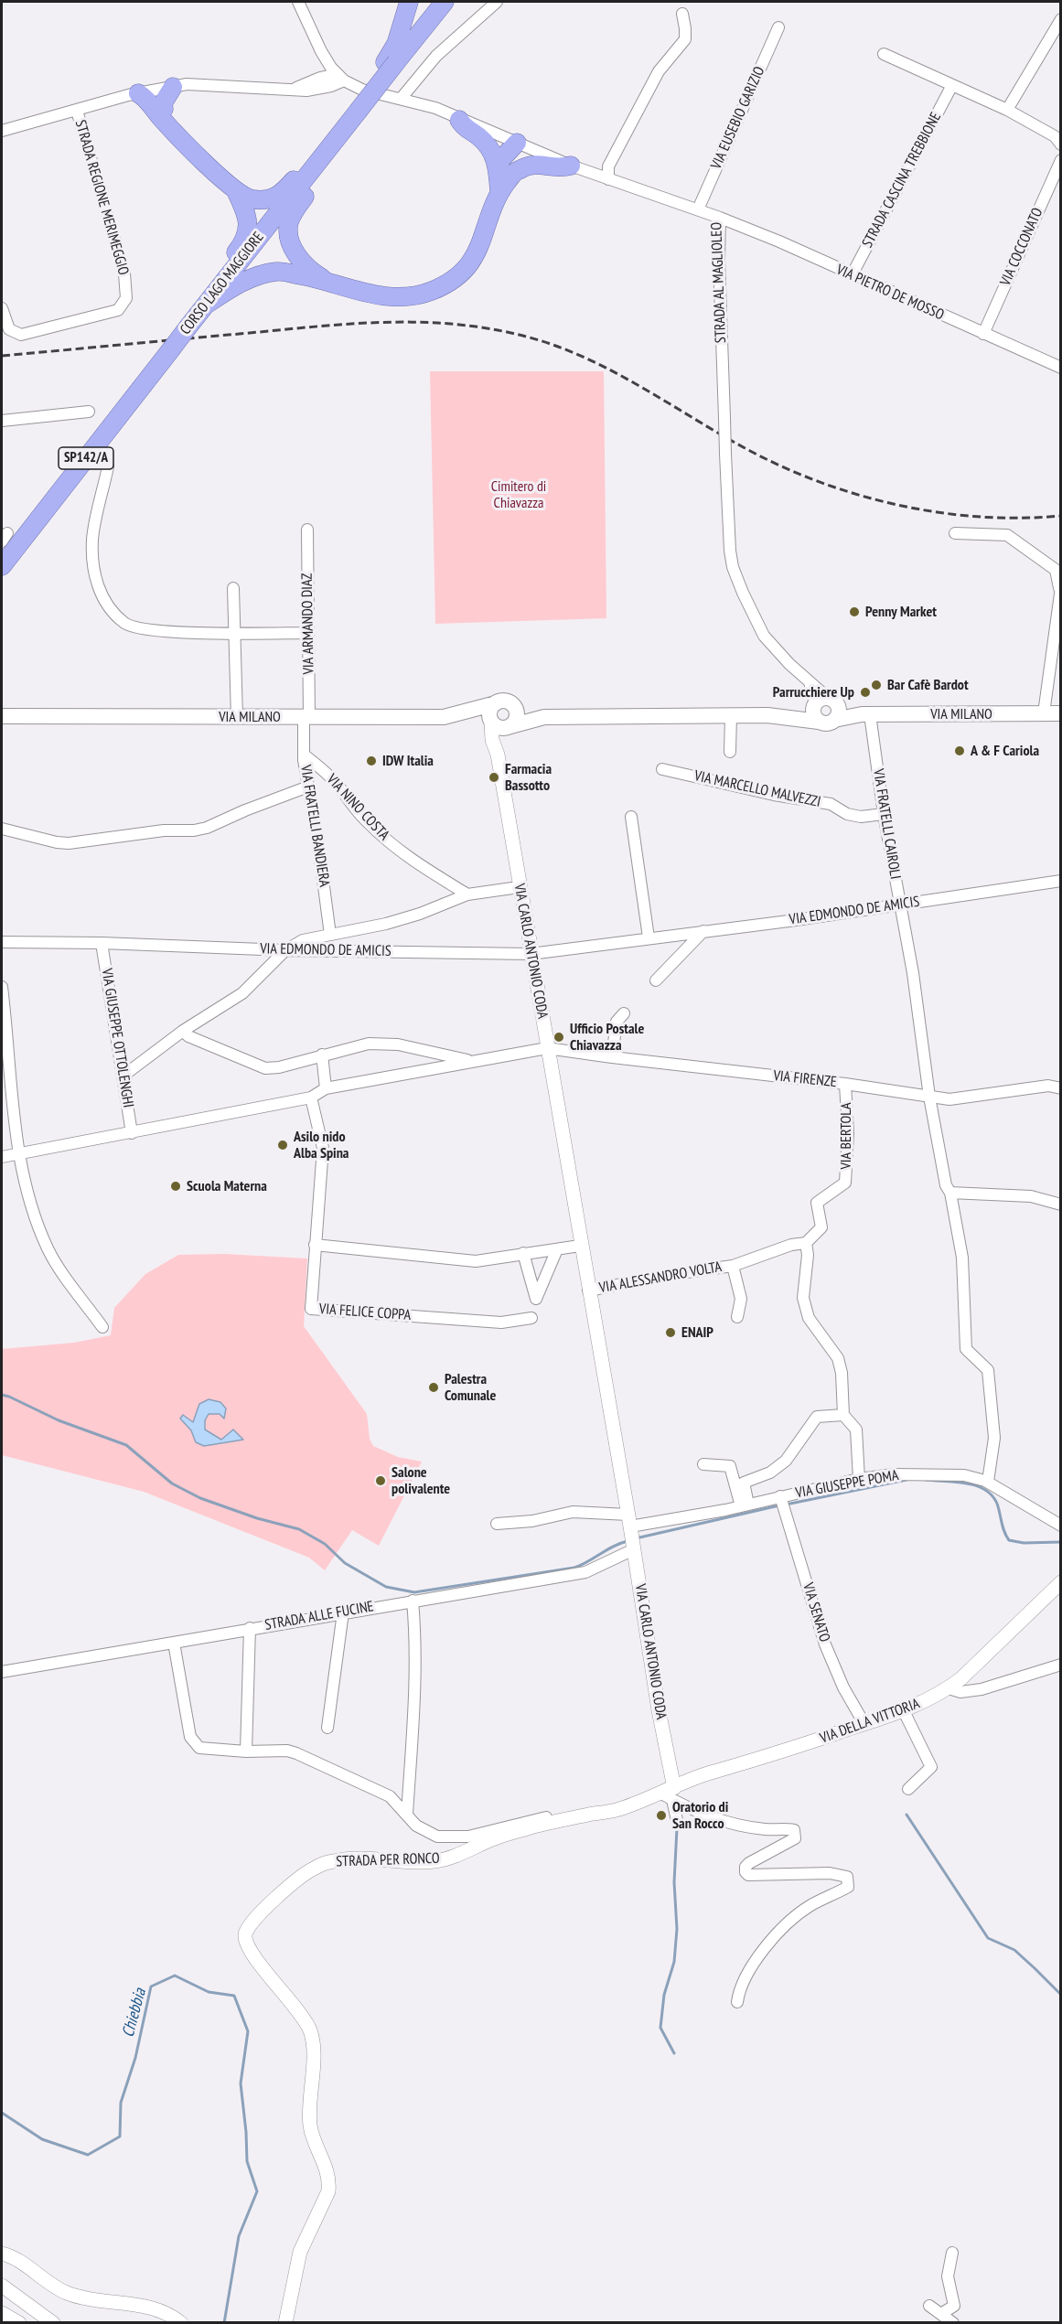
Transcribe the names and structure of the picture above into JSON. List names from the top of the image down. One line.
{"streets":{"highway":["CORSO LAGO MAGGIORE","SP142/A"],"main road":["VIA MILANO"],"street":["VIA EUSEBIO GARIZIO","STRADA CASCINA TREBBIONE","STRADA REGIONE MERIMEGGIO","VIA COCCONATO","STRADA AL MAGLIOLEO","VIA PIETRO DE MOSSO","VIA ARMANDO DIAZ","VIA MARCELLO MALVEZZI","VIA NINO COSTA","VIA FRATELLI CAIROLI","VIA FRATELLI BANDIERA","VIA EDMONDO DE AMICIS","VIA CARLO ANTONIO CODA","VIA GIUSEPPE OTTOLENGHI","VIA FIRENZE","VIA BERTOLA","VIA ALESSANDRO VOLTA","VIA FELICE COPPA","VIA GIUSEPPE POMA","VIA SENATO","STRADA ALLE FUCINE","VIA DELLA VITTORIA","STRADA PER RONCO"]},"crossings":[["VIA EUSEBIO GARIZIO","STRADA AL MAGLIOLEO"],["STRADA CASCINA TREBBIONE","VIA PIETRO DE MOSSO"],["VIA COCCONATO","VIA PIETRO DE MOSSO"],["STRADA AL MAGLIOLEO","VIA PIETRO DE MOSSO"],["STRADA AL MAGLIOLEO","VIA MILANO"],["VIA ARMANDO DIAZ","VIA MILANO"],["VIA ARMANDO DIAZ","VIA FRATELLI BANDIERA"],["VIA MILANO","VIA FRATELLI CAIROLI"],["VIA MILANO","VIA FRATELLI BANDIERA"],["VIA MILANO","VIA CARLO ANTONIO CODA"],["VIA MARCELLO MALVEZZI","VIA FRATELLI CAIROLI"],["VIA NINO COSTA","VIA FRATELLI BANDIERA"],["VIA FRATELLI CAIROLI","VIA EDMONDO DE AMICIS"],["VIA FRATELLI CAIROLI","VIA FIRENZE"],["VIA FRATELLI CAIROLI","VIA GIUSEPPE POMA"],["VIA EDMONDO DE AMICIS","VIA CARLO ANTONIO CODA"],["VIA EDMONDO DE AMICIS","VIA GIUSEPPE OTTOLENGHI"],["VIA CARLO ANTONIO CODA","VIA FIRENZE"],["VIA CARLO ANTONIO CODA","VIA ALESSANDRO VOLTA"],["VIA CARLO ANTONIO CODA","VIA GIUSEPPE POMA"],["VIA CARLO ANTONIO CODA","STRADA ALLE FUCINE"],["VIA CARLO ANTONIO CODA","VIA DELLA VITTORIA"],["VIA CARLO ANTONIO CODA","STRADA PER RONCO"],["VIA FIRENZE","VIA BERTOLA"],["VIA BERTOLA","VIA ALESSANDRO VOLTA"],["VIA GIUSEPPE POMA","VIA SENATO"],["VIA SENATO","VIA DELLA VITTORIA"],["VIA DELLA VITTORIA","STRADA PER RONCO"]],"water":["Chiebbia"],"parks":["Cimitero di Chiavazza"],"places":["Penny Market","Bar Cafè Bardot","Parrucchiere Up","A & F Cariola","IDW Italia","Farmacia Bassotto","Ufficio Postale Chiavazza","Asilo nido Alba Spina","Scuola Materna","ENAIP","Palestra Comunale","Salone polivalente","Oratorio di San Rocco"]}
